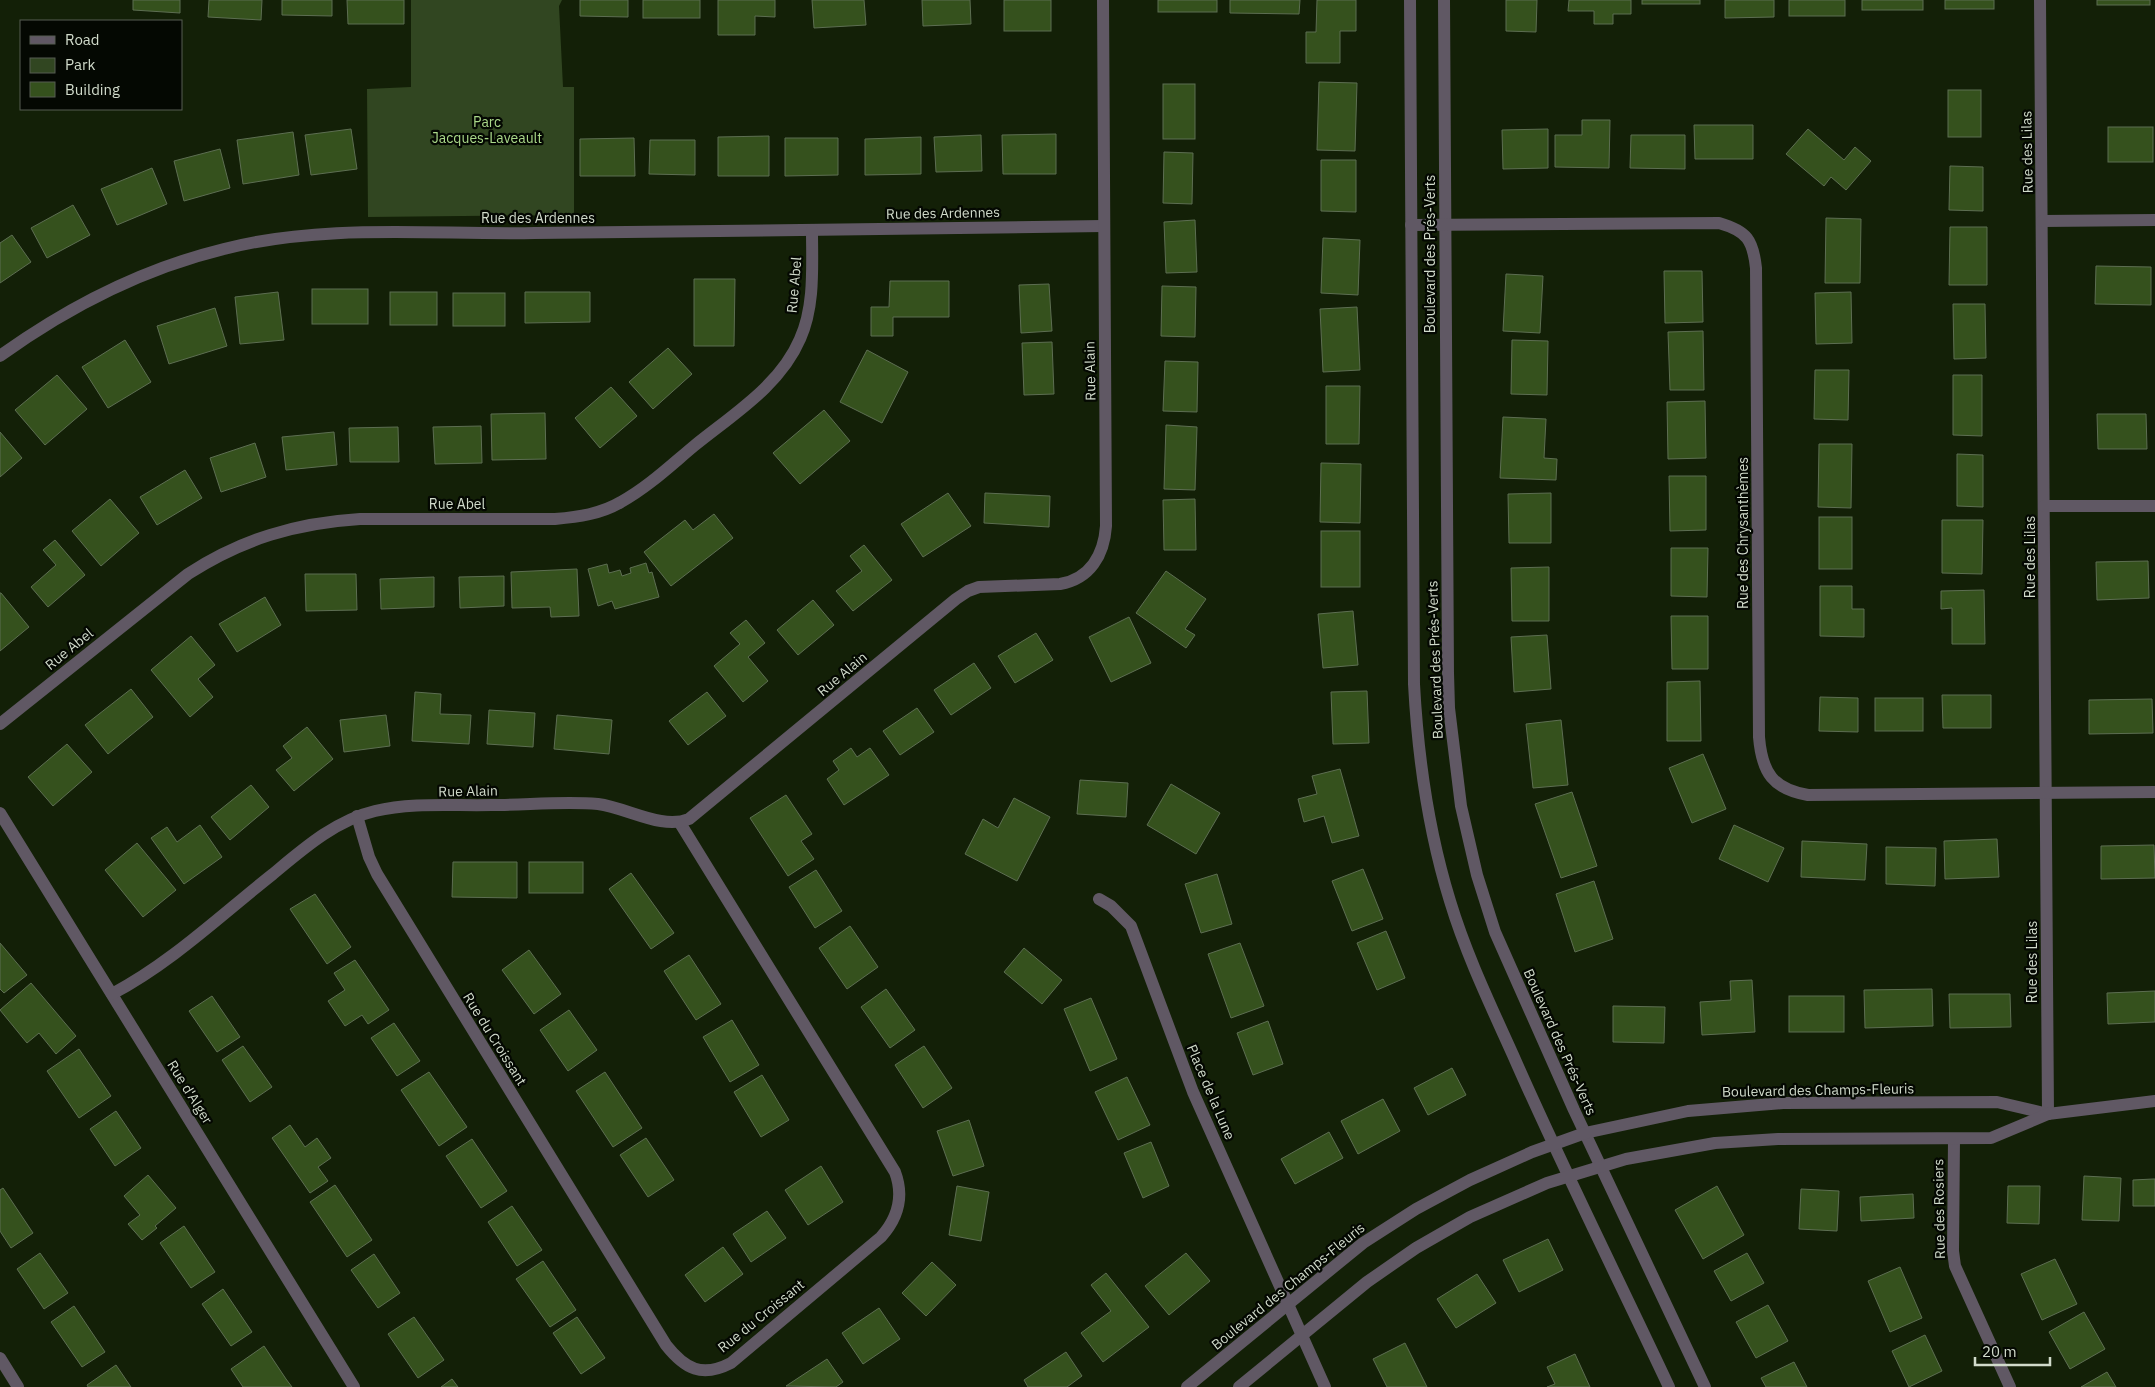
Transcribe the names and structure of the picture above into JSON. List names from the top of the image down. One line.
{"streets":{"street":["Rue des Lilas","Rue des Ardennes","Boulevard des Prés-Verts","Rue Abel","Rue Alain","Rue des Chrysanthèmes","Rue du Croissant","Boulevard des Champs-Fleuris","Rue d'Alger","Place de la Lune","Rue des Rosiers"]},"crossings":[["Rue des Lilas","Rue des Chrysanthèmes"],["Rue des Lilas","Boulevard des Champs-Fleuris"],["Rue des Ardennes","Rue Abel"],["Rue des Ardennes","Rue Alain"],["Boulevard des Prés-Verts","Rue des Chrysanthèmes"],["Boulevard des Prés-Verts","Boulevard des Champs-Fleuris"],["Rue Alain","Rue du Croissant"],["Rue Alain","Rue d'Alger"],["Boulevard des Champs-Fleuris","Place de la Lune"],["Boulevard des Champs-Fleuris","Rue des Rosiers"]],"parks":["Parc Jacques-Laveault"],"legend":["Road","Park","Building"],"scale_bar":"20 m"}
